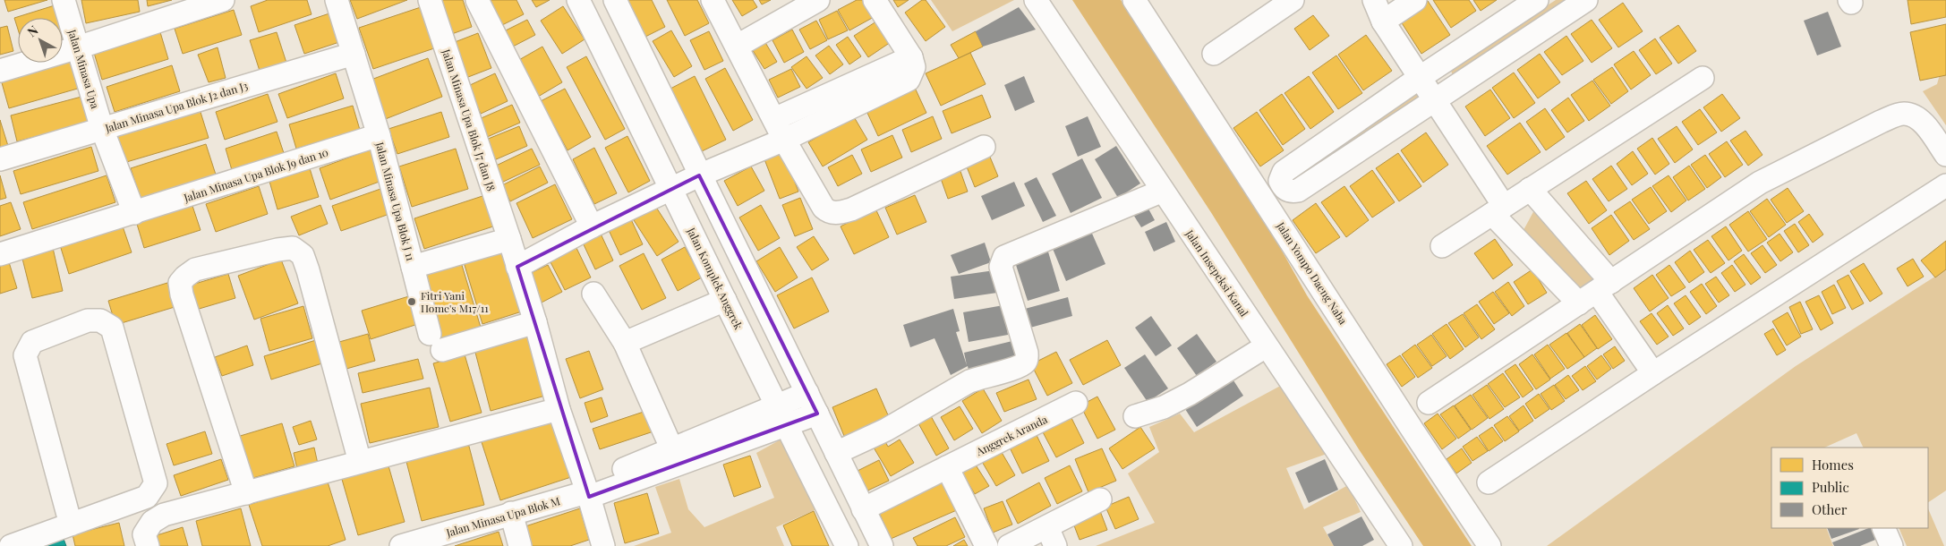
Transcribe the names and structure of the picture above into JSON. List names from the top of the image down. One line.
{"streets":{"street":["Jalan Minasa Upa","Jalan Minasa Upa Blok J2 dan J3","Jalan Minasa Upa Blok J7 dan J8","Jalan Minasa Upa Blok J9 dan 10","Jalan Minasa Upa Blok J 11","Jalan Insepeksi Kanal","Jalan Yompo Daeng Naba","Jalan Komplek Anggrek","Anggrek Aranda","Jalan Minasa Upa Blok M"]},"crossings":[["Jalan Minasa Upa","Jalan Minasa Upa Blok J2 dan J3"],["Jalan Minasa Upa","Jalan Minasa Upa Blok J9 dan 10"],["Jalan Minasa Upa Blok J2 dan J3","Jalan Minasa Upa Blok J 11"],["Jalan Minasa Upa Blok J7 dan J8","Jalan Minasa Upa Blok J 11"],["Jalan Minasa Upa Blok J9 dan 10","Jalan Minasa Upa Blok J 11"],["Jalan Komplek Anggrek","Jalan Minasa Upa Blok M"]],"places":["Fitri Yani Home's M17/11"],"legend":["Homes","Public","Other"],"north":"top left"}
